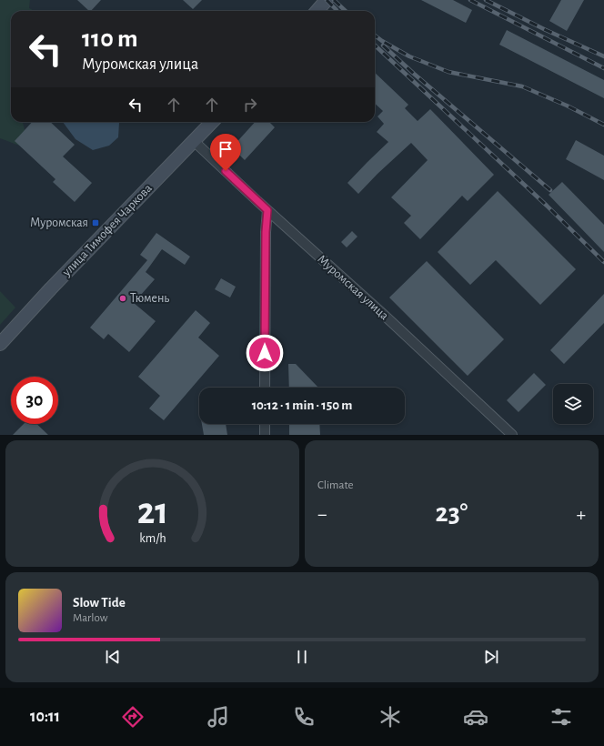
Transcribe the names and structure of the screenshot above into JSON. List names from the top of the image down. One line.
{"streets":{"main road":["улица Тимофея Чаркова"],"street":["Муромская улица"]},"crossings":[["улица Тимофея Чаркова","Муромская улица"]],"places":{"transit":["Муромская"],"other":["Тюмень"]},"page":{"turn":["110 m","Муромская улица"],"limit":"30","trip":"10:12 · 1 min · 150 m","tile":"Climate","heat":["−","23°","+"],"song":["Slow Tide","Marlow"],"tabs":"10:11","gauge":["21","km/h"]}}
